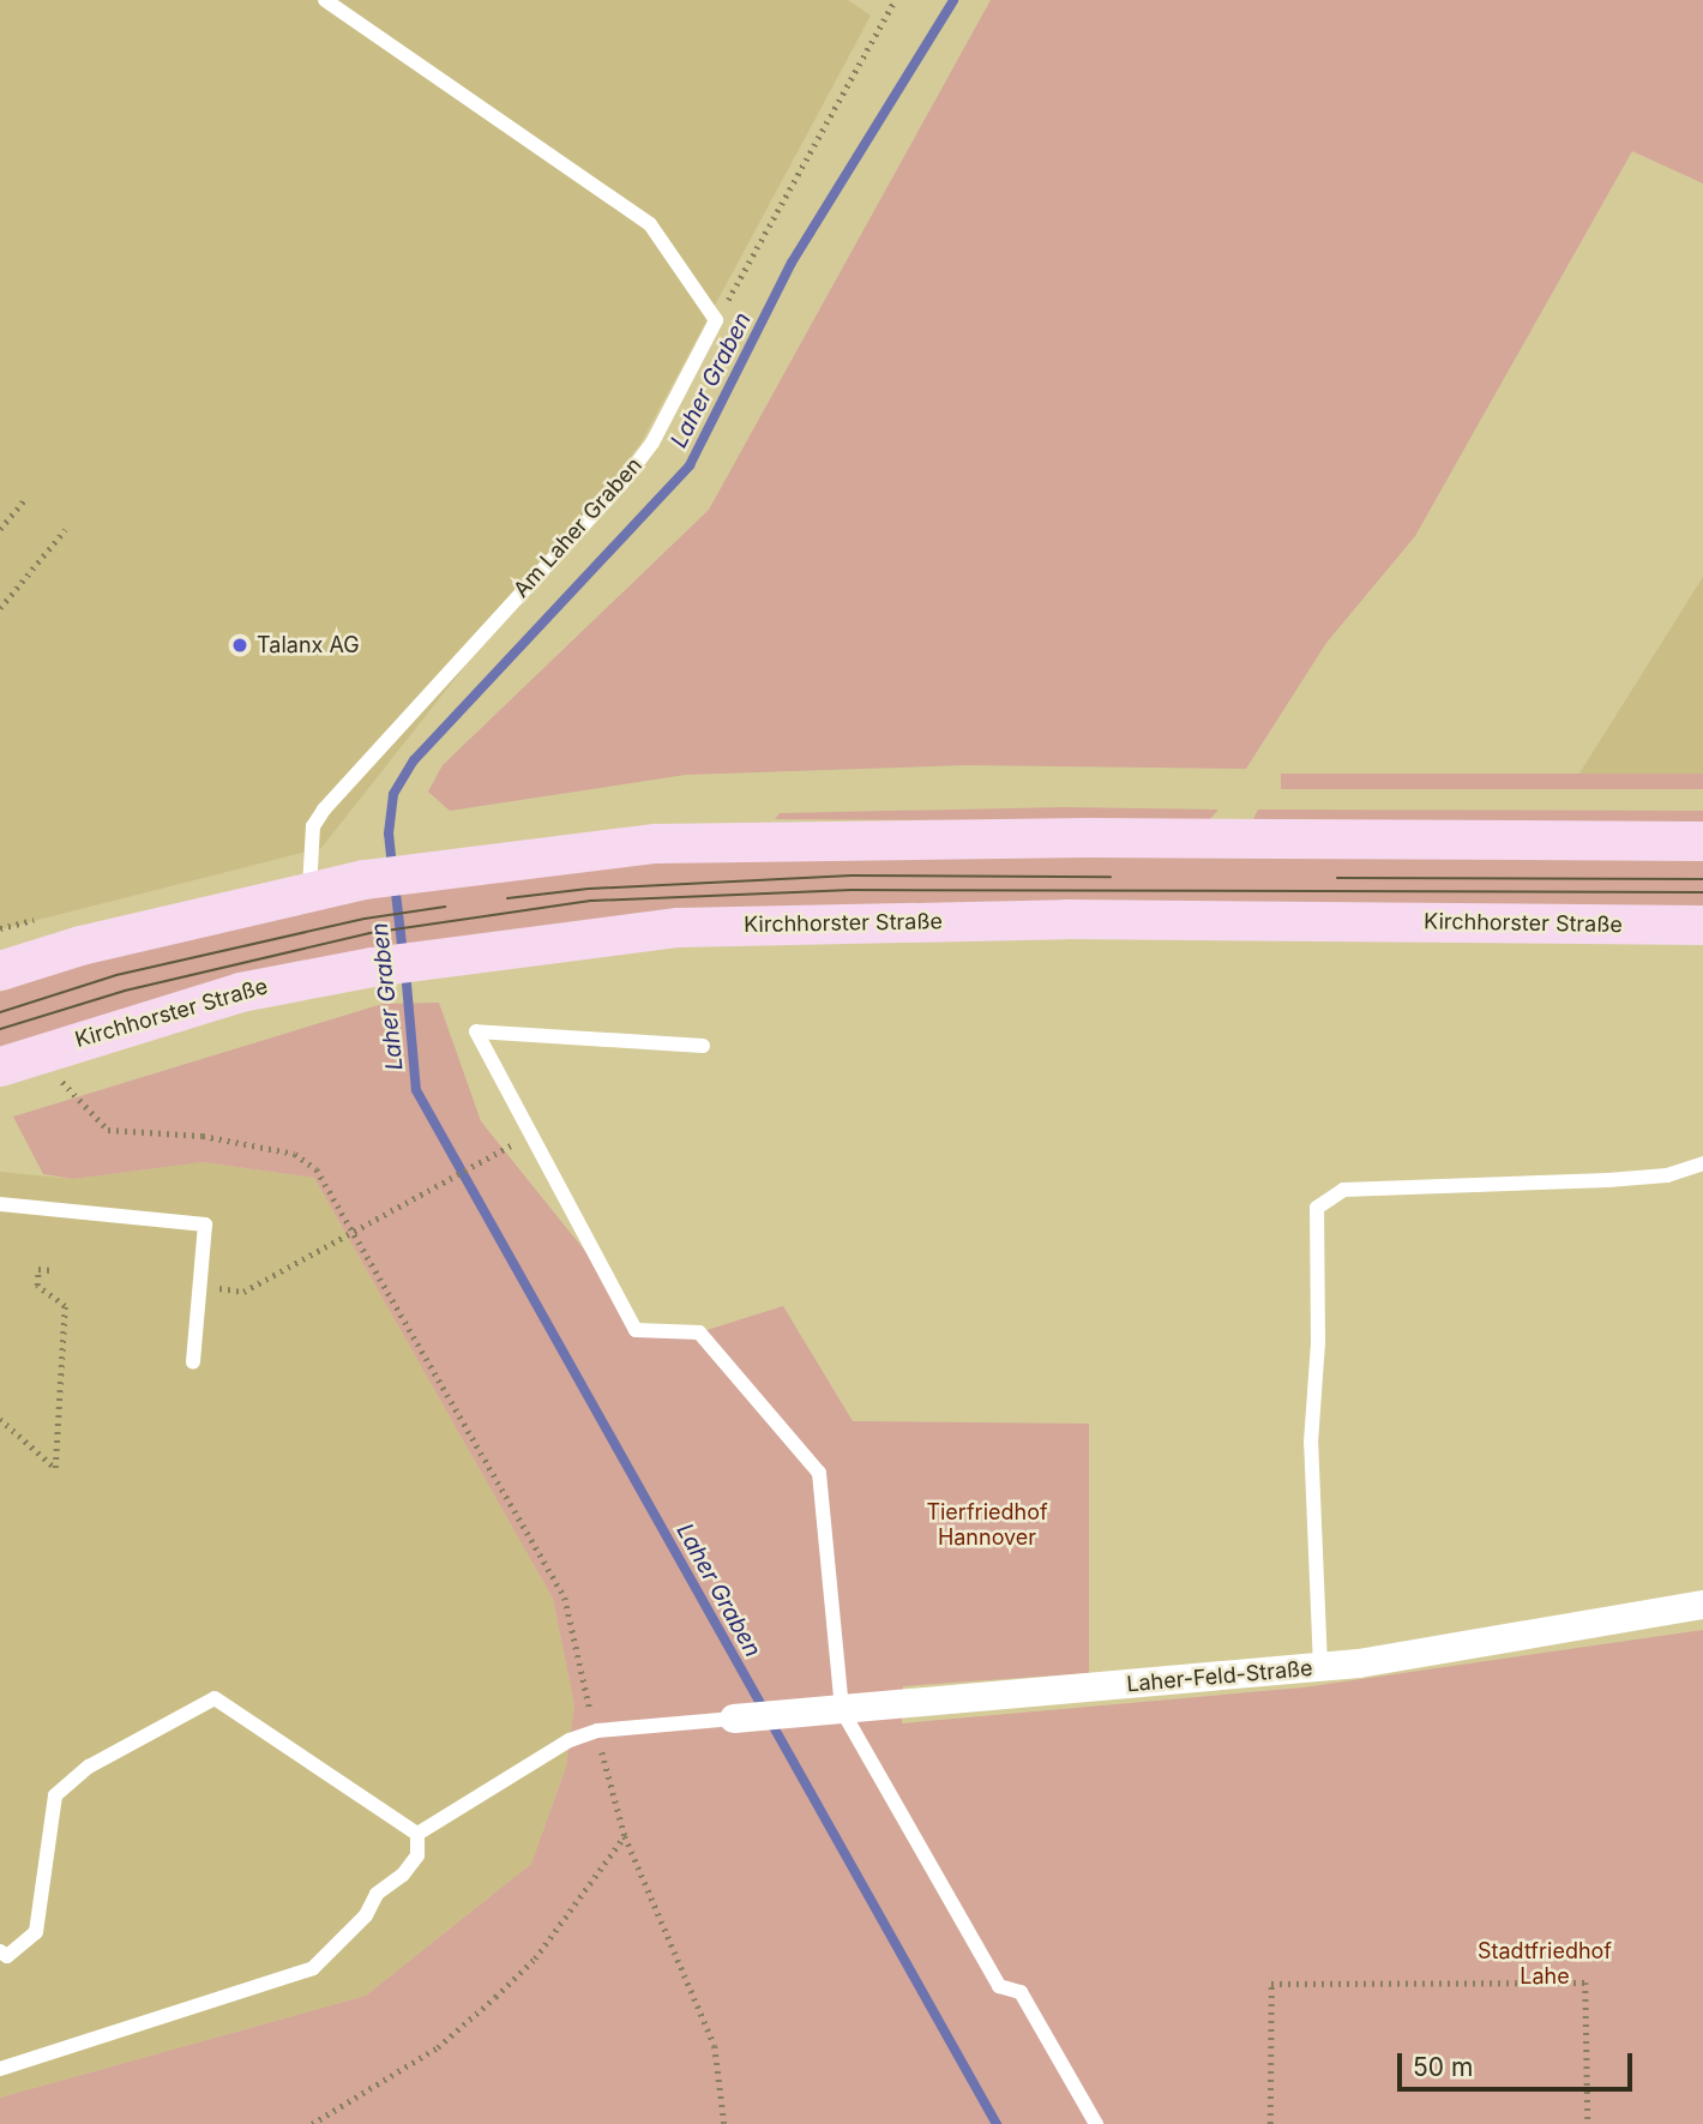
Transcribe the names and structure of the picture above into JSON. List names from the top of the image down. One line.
{"streets":{"main road":["Kirchhorster Straße"],"street":["Laher-Feld-Straße"],"lane":["Am Laher Graben"]},"water":["Laher Graben"],"parks":["Tierfriedhof Hannover","Stadtfriedhof Lahe"],"places":["Talanx AG"],"scale_bar":"50 m"}
